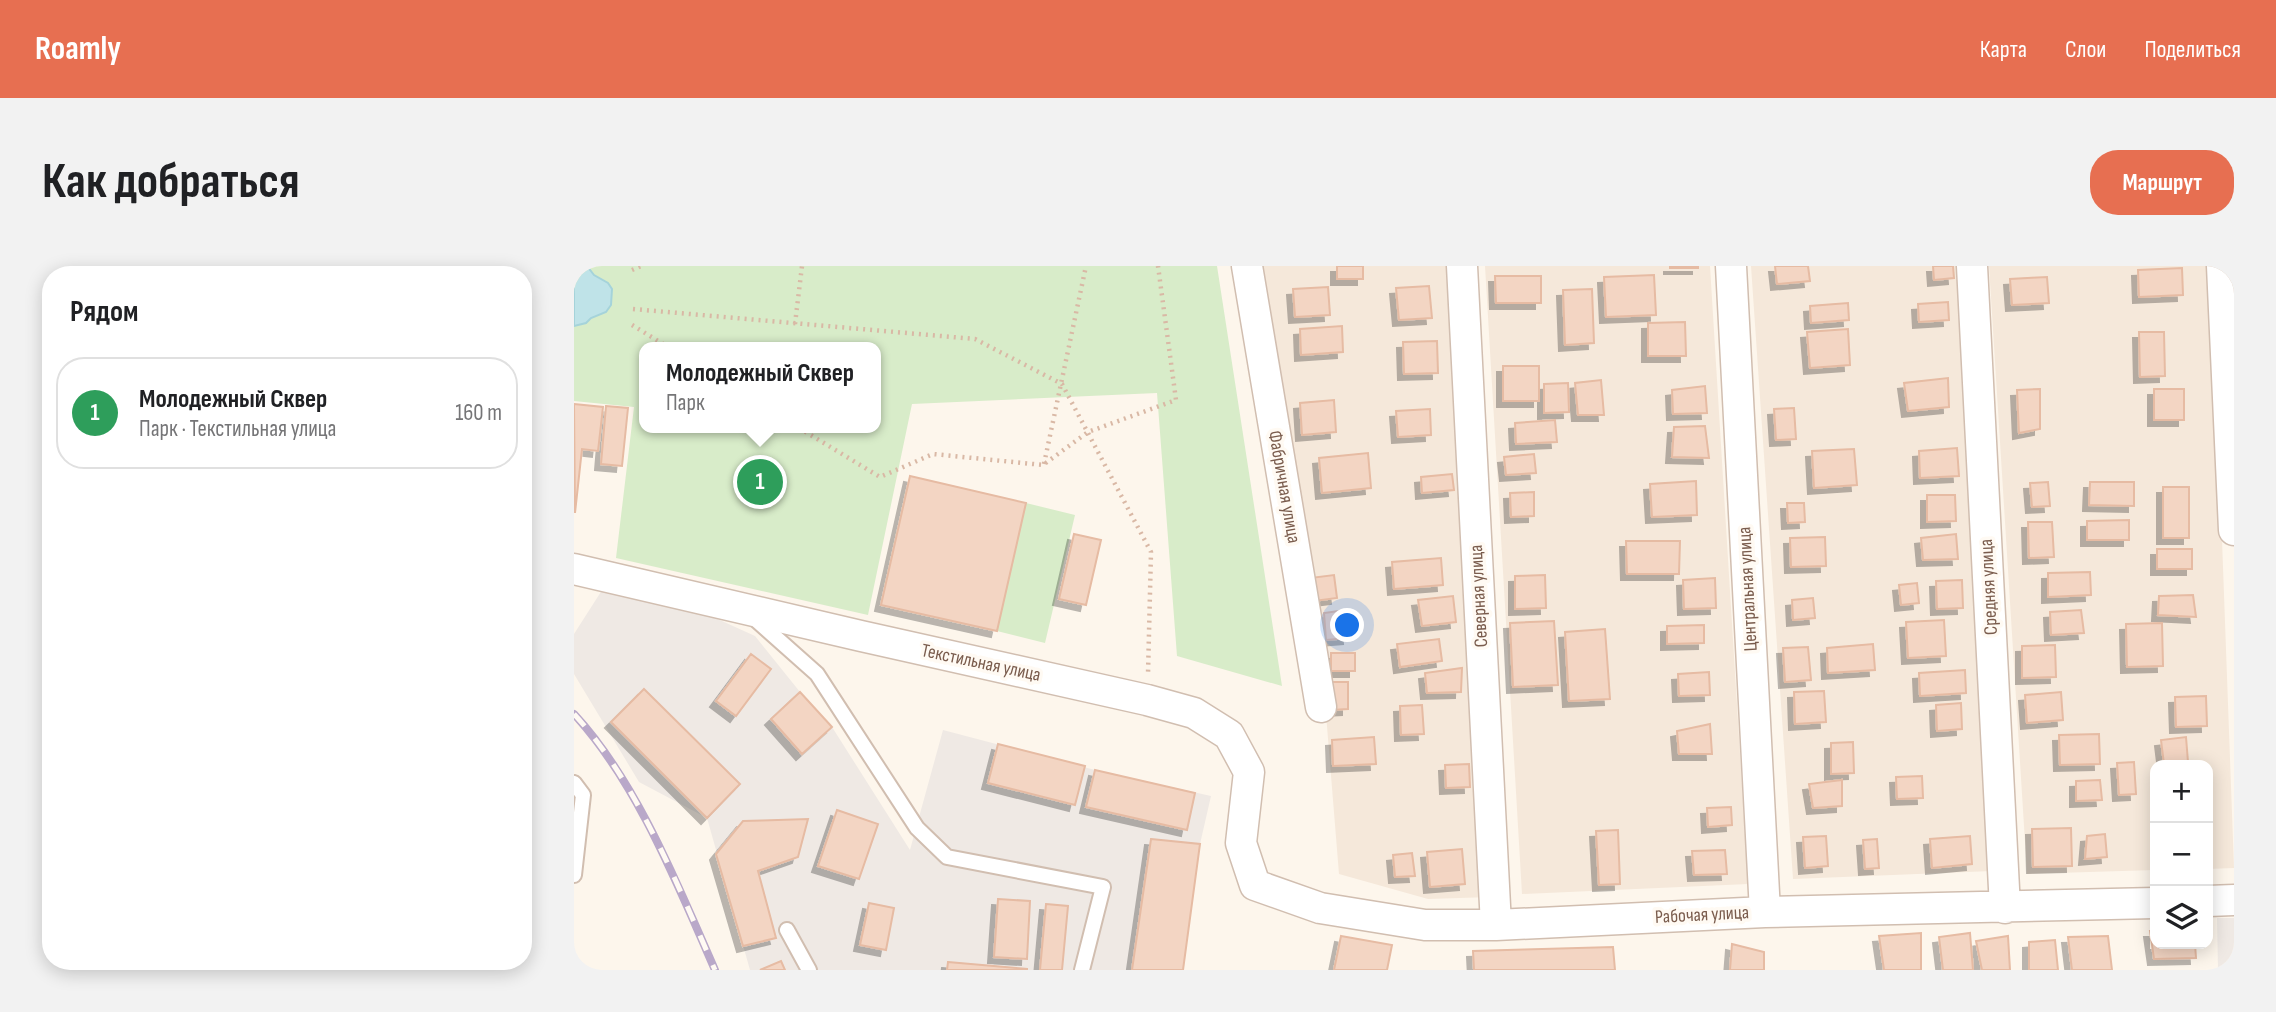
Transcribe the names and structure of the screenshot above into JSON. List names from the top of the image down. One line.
{"streets":{"street":["Фабричная улица","Средняя улица","Центральная улица","Северная улица","Текстильная улица","Рабочая улица"]},"crossings":[["Средняя улица","Рабочая улица"],["Центральная улица","Рабочая улица"],["Северная улица","Рабочая улица"],["Текстильная улица","Рабочая улица"]],"page":{"header":"Roamly","nav":["Карта","Слои","Поделиться"],"buttons":"Маршрут","title":"Как добраться","heading":"Рядом","popup":["Молодежный Сквер","Парк"],"list":[{"mark":"1","name":"Молодежный Сквер","note":"Парк · Текстильная улица","value":"160 m"}],"pins":"1","map_buttons":["+","−"]}}
